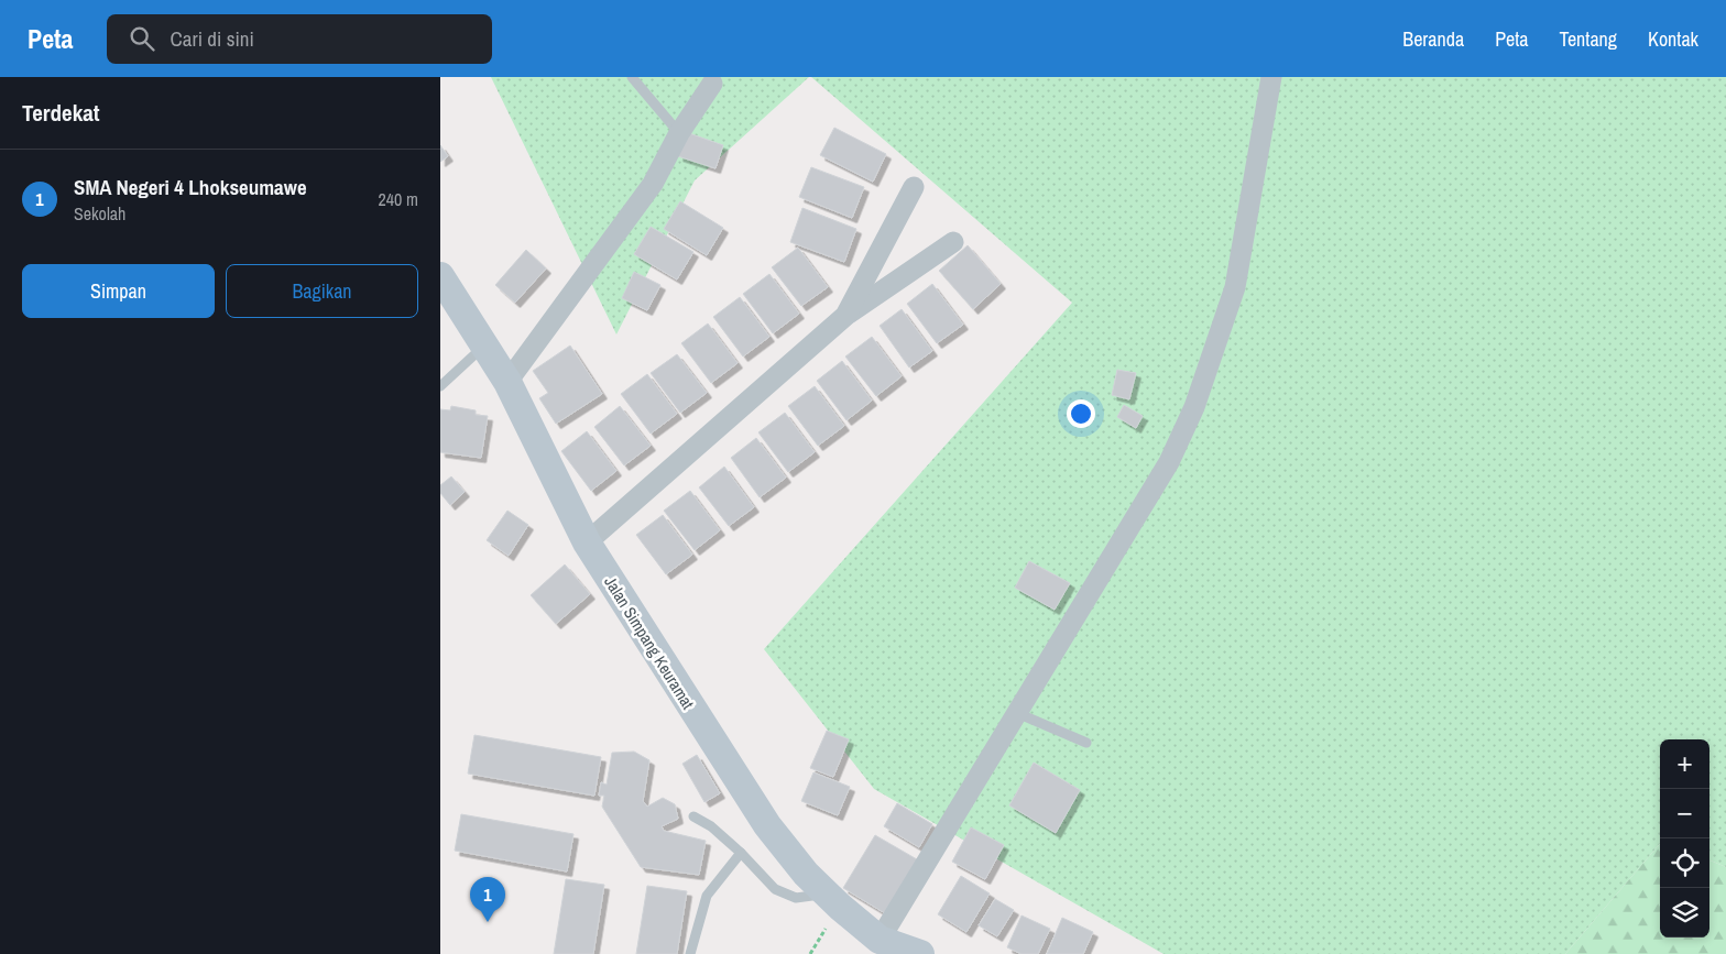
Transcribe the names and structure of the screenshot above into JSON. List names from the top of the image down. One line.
{"streets":{"main road":["Jalan Simpang Keuramat"]},"page":{"header":"Peta","search":"Cari di sini","nav":["Beranda","Peta","Tentang","Kontak"],"heading":"Terdekat","list":[{"mark":"1","name":"SMA Negeri 4 Lhokseumawe","note":"Sekolah","value":"240 m"}],"buttons":["Simpan","Bagikan"],"map_buttons":["+","−"],"pins":"1"}}
